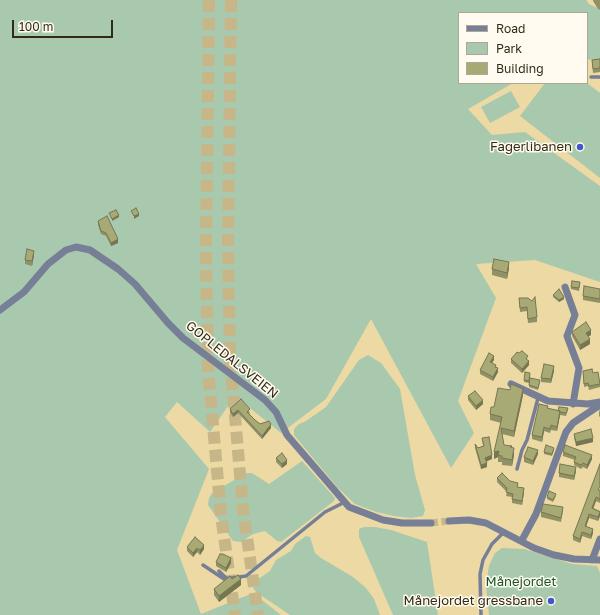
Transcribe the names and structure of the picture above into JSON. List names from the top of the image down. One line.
{"streets":{"street":["GOPLEDALSVEIEN"]},"parks":["Månejordet"],"places":["Fagerlibanen","Månejordet gressbane"],"legend":["Road","Park","Building"],"scale_bar":"100 m"}
